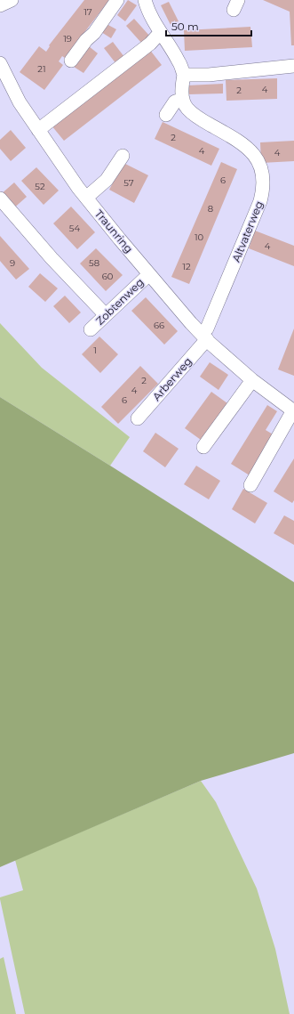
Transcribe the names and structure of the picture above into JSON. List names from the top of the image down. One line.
{"streets":{"street":["Traunring","Altvaterweg","Zobtenweg","Arberweg"]},"crossings":[["Traunring","Altvaterweg"],["Traunring","Zobtenweg"],["Traunring","Arberweg"],["Altvaterweg","Arberweg"]],"house_numbers":["17","19","21","4","2","2","4","4","6","57","52","8","54","10","4","9","58","12","60","66","1","2","4","6"],"scale_bar":"50 m"}
